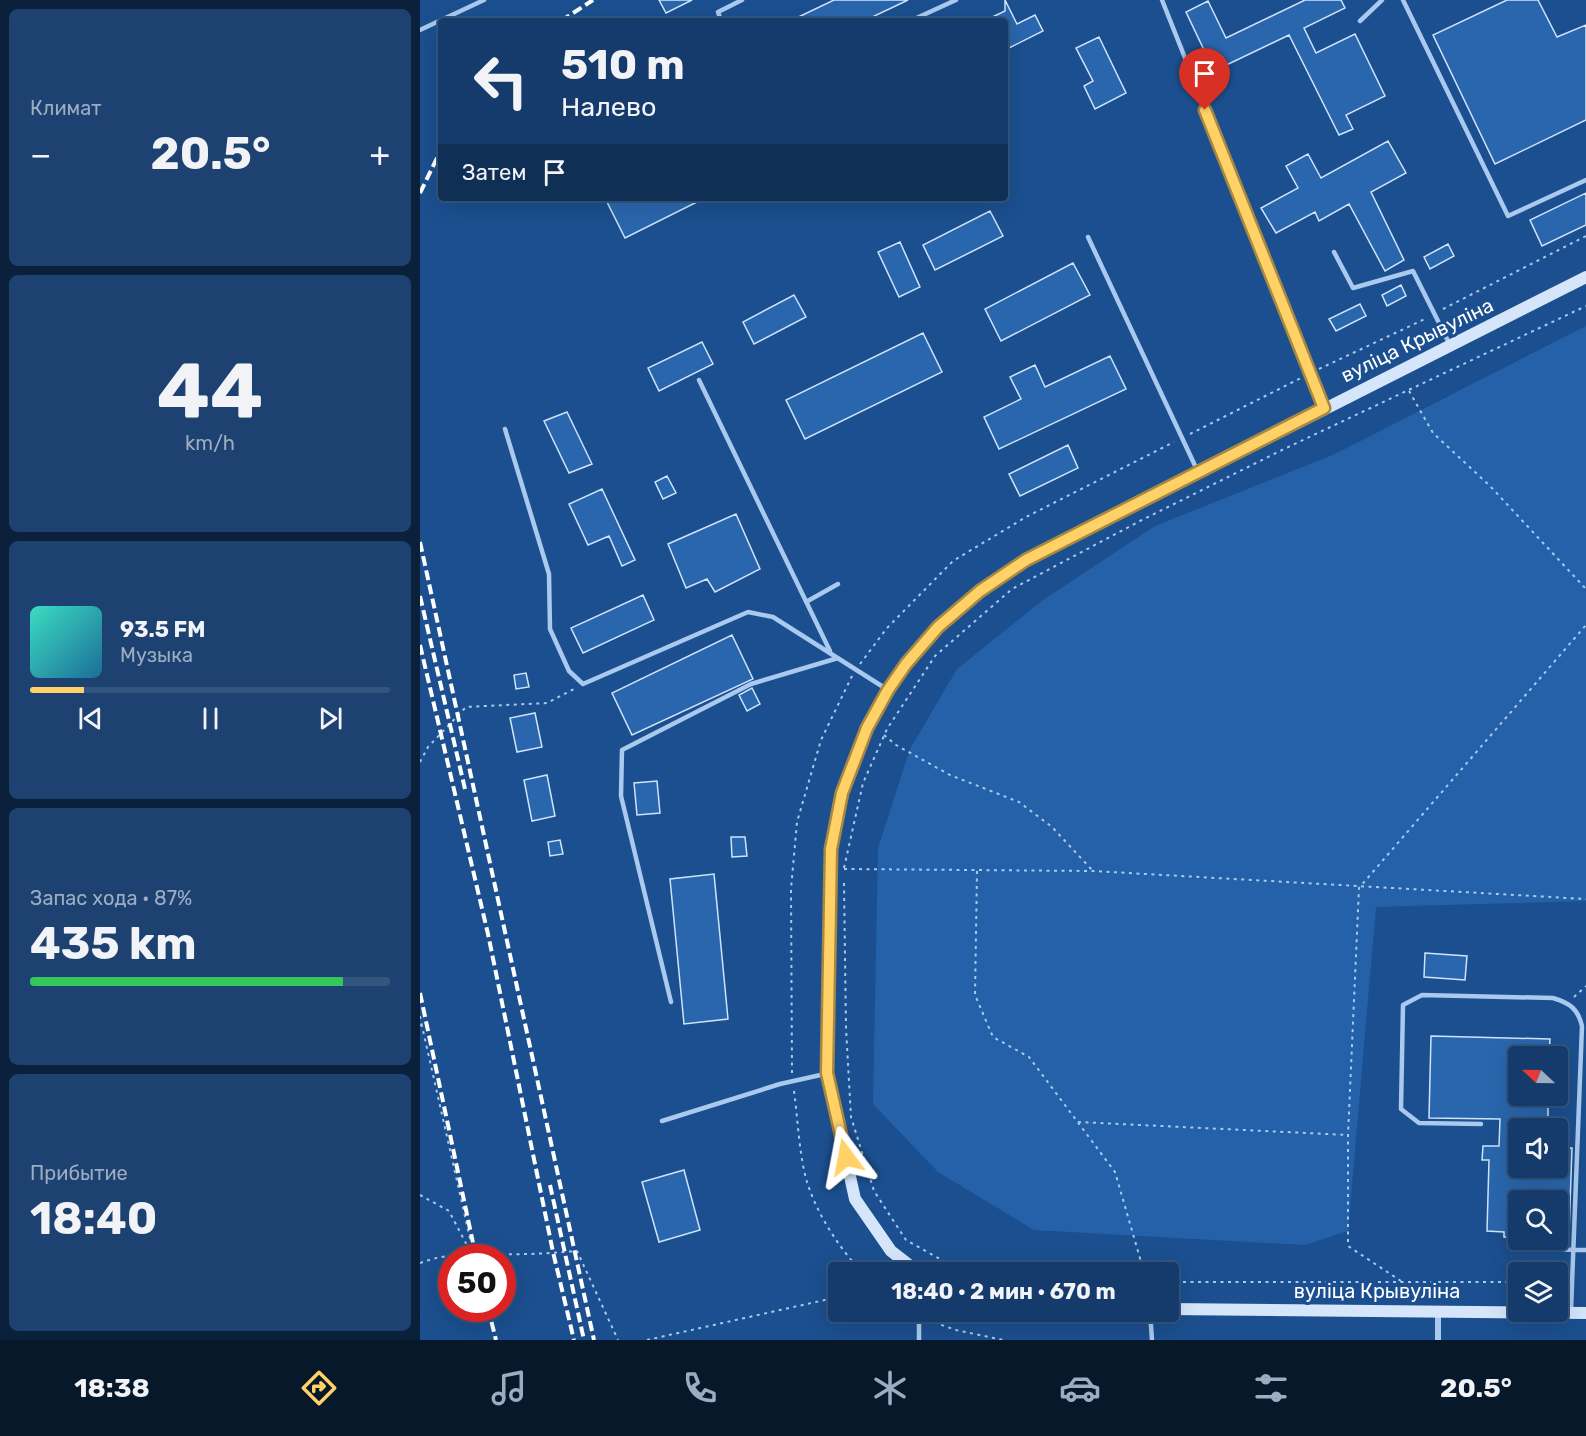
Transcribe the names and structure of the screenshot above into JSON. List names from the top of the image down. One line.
{"streets":{"main road":["вуліца Крывуліна"]},"north":"left","page":{"tile":["Климат",["44","km/h"],["Запас хода · 87%","435 km"],["Прибытие","18:40"]],"turn":["510 m","Налево"],"heat":["−","20.5°","+"],"then":"Затем","song":["93.5 FM","Музыка"],"limit":"50","trip":"18:40 · 2 мин · 670 m","tabs":["18:38","20.5°"]}}
